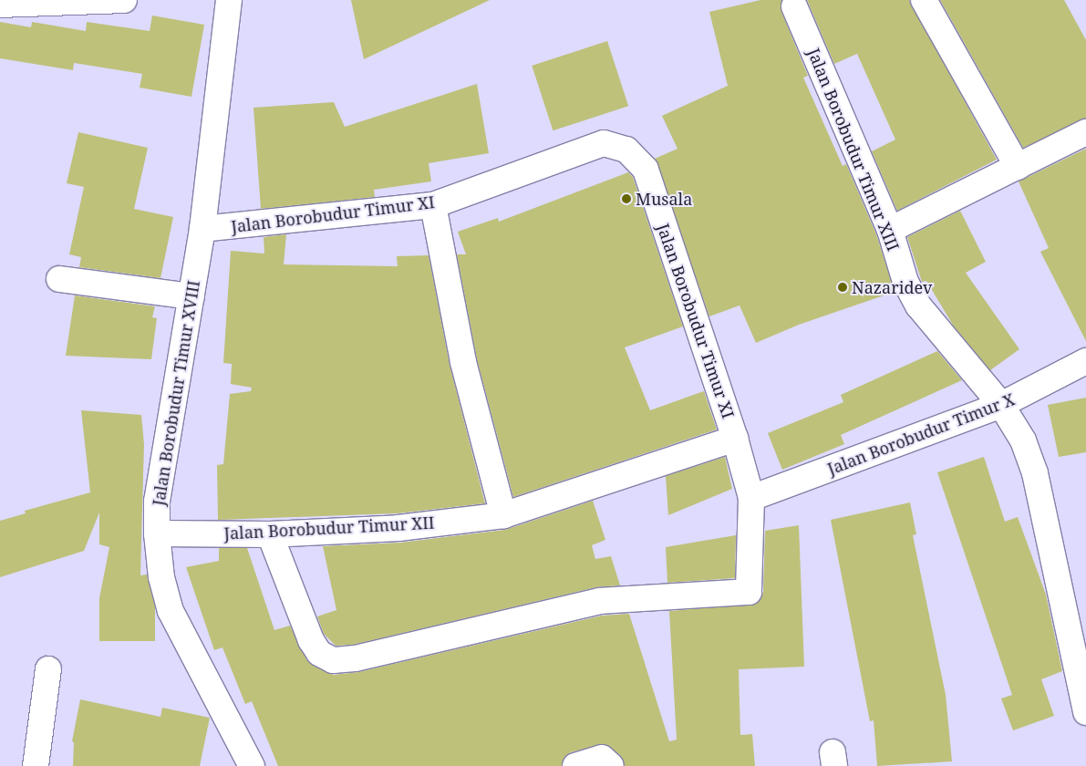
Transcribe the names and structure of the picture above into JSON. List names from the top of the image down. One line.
{"streets":{"street":["Jalan Borobudur Timur XIII","Jalan Borobudur Timur XI","Jalan Borobudur Timur XVIII","Jalan Borobudur Timur X","Jalan Borobudur Timur XII"]},"crossings":[["Jalan Borobudur Timur XIII","Jalan Borobudur Timur X"],["Jalan Borobudur Timur XI","Jalan Borobudur Timur XVIII"],["Jalan Borobudur Timur XI","Jalan Borobudur Timur X"],["Jalan Borobudur Timur XI","Jalan Borobudur Timur XII"],["Jalan Borobudur Timur XVIII","Jalan Borobudur Timur XII"]],"places":["Musala","Nazaridev"]}
